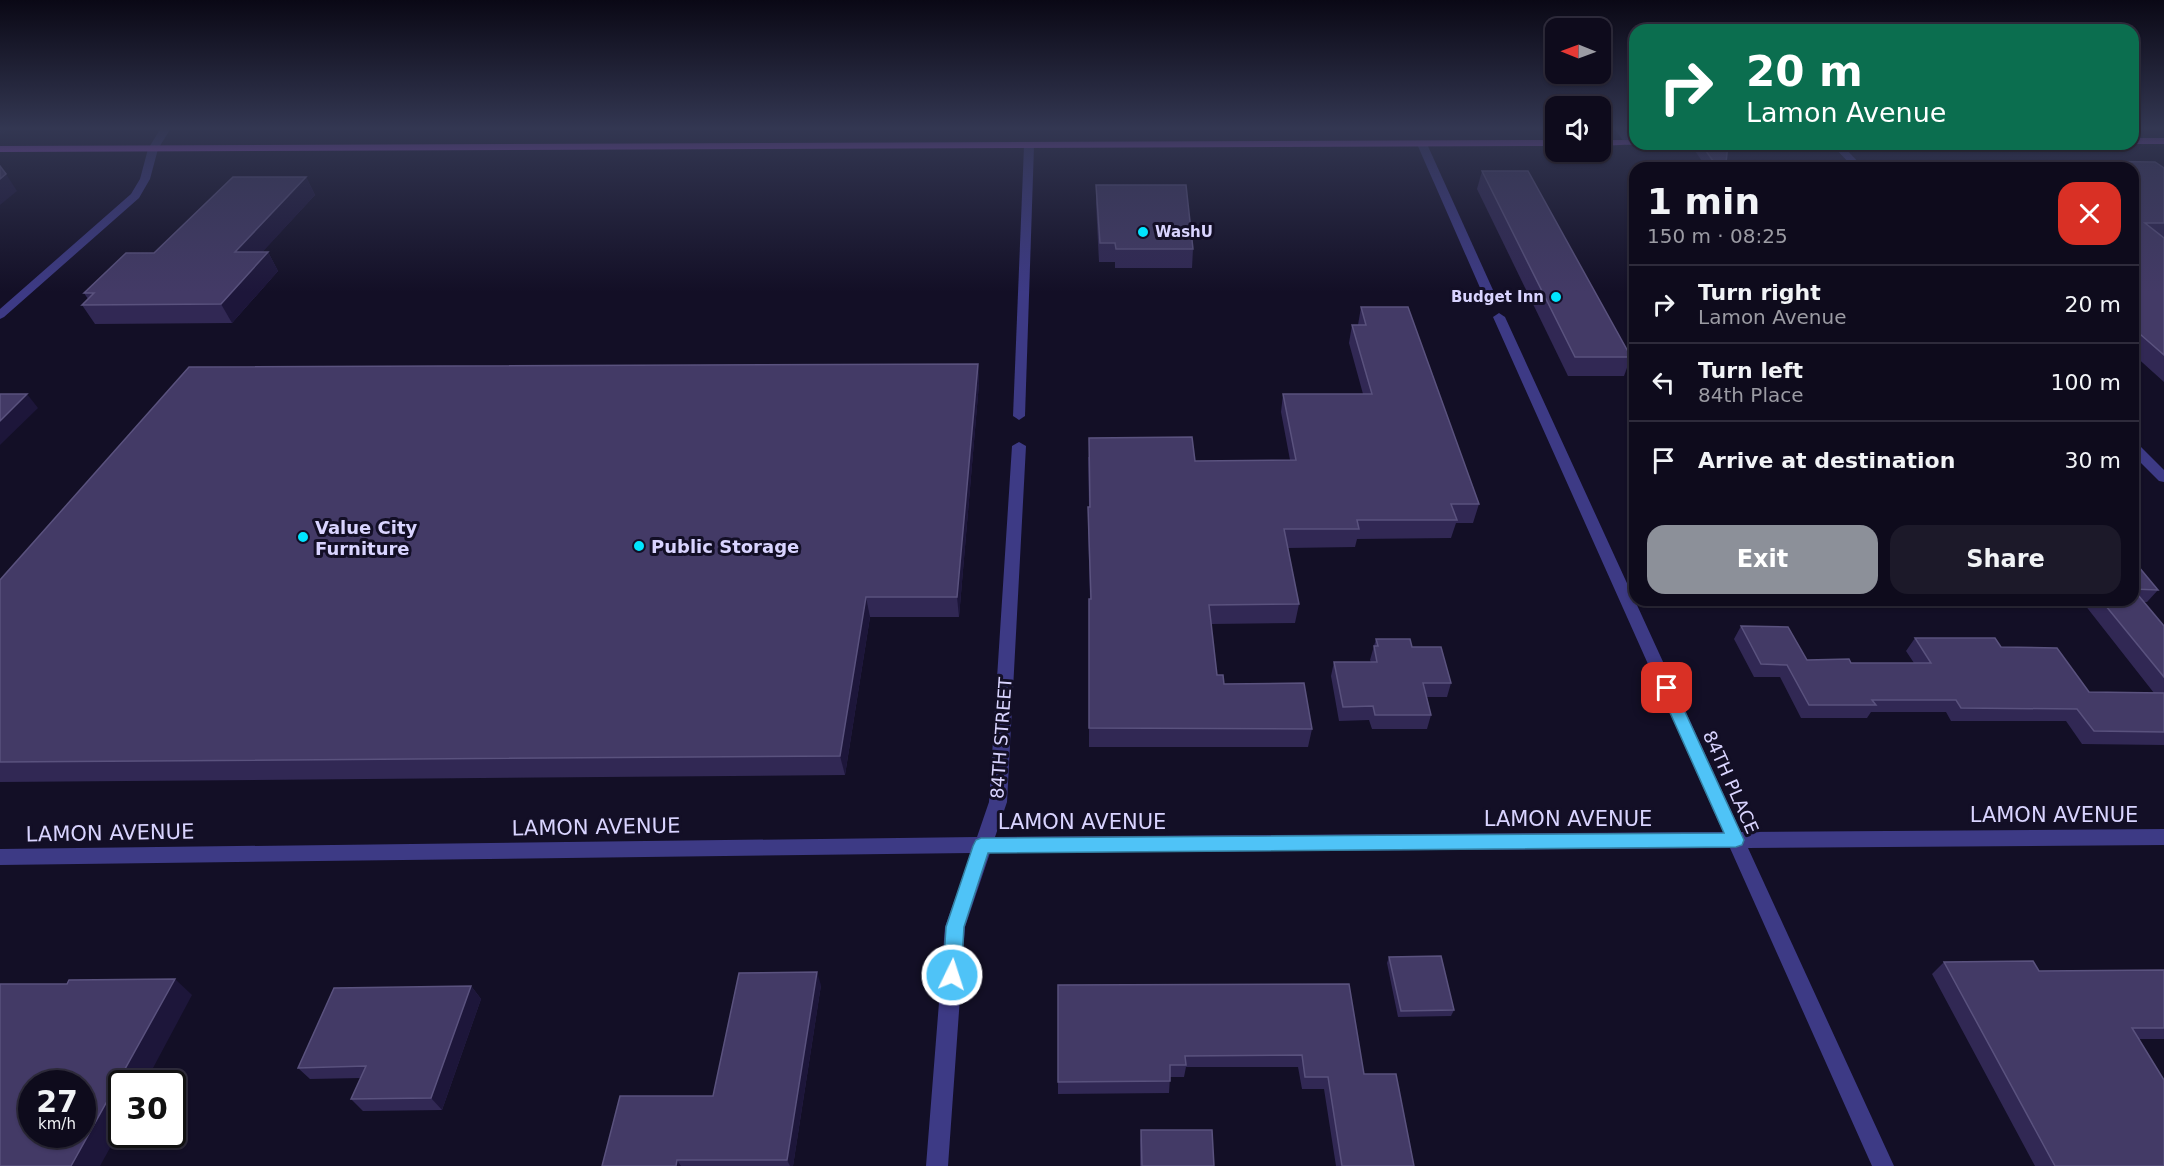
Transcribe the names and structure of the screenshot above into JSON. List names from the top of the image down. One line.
{"streets":{"street":["84TH STREET","84TH PLACE","LAMON AVENUE"]},"crossings":[["84TH STREET","LAMON AVENUE"],["84TH PLACE","LAMON AVENUE"]],"places":["WashU","Budget Inn","Value City Furniture","Public Storage"],"north":"left","page":{"turn":["20 m","Lamon Avenue"],"heading":["1 min","150 m · 08:25"],"list":[{"name":"Turn right","note":"Lamon Avenue","value":"20 m"},{"name":"Turn left","note":"84th Place","value":"100 m"},{"name":"Arrive at destination","value":"30 m"}],"buttons":["Exit","Share"],"speed":"27 km/h","limit":"30"}}
